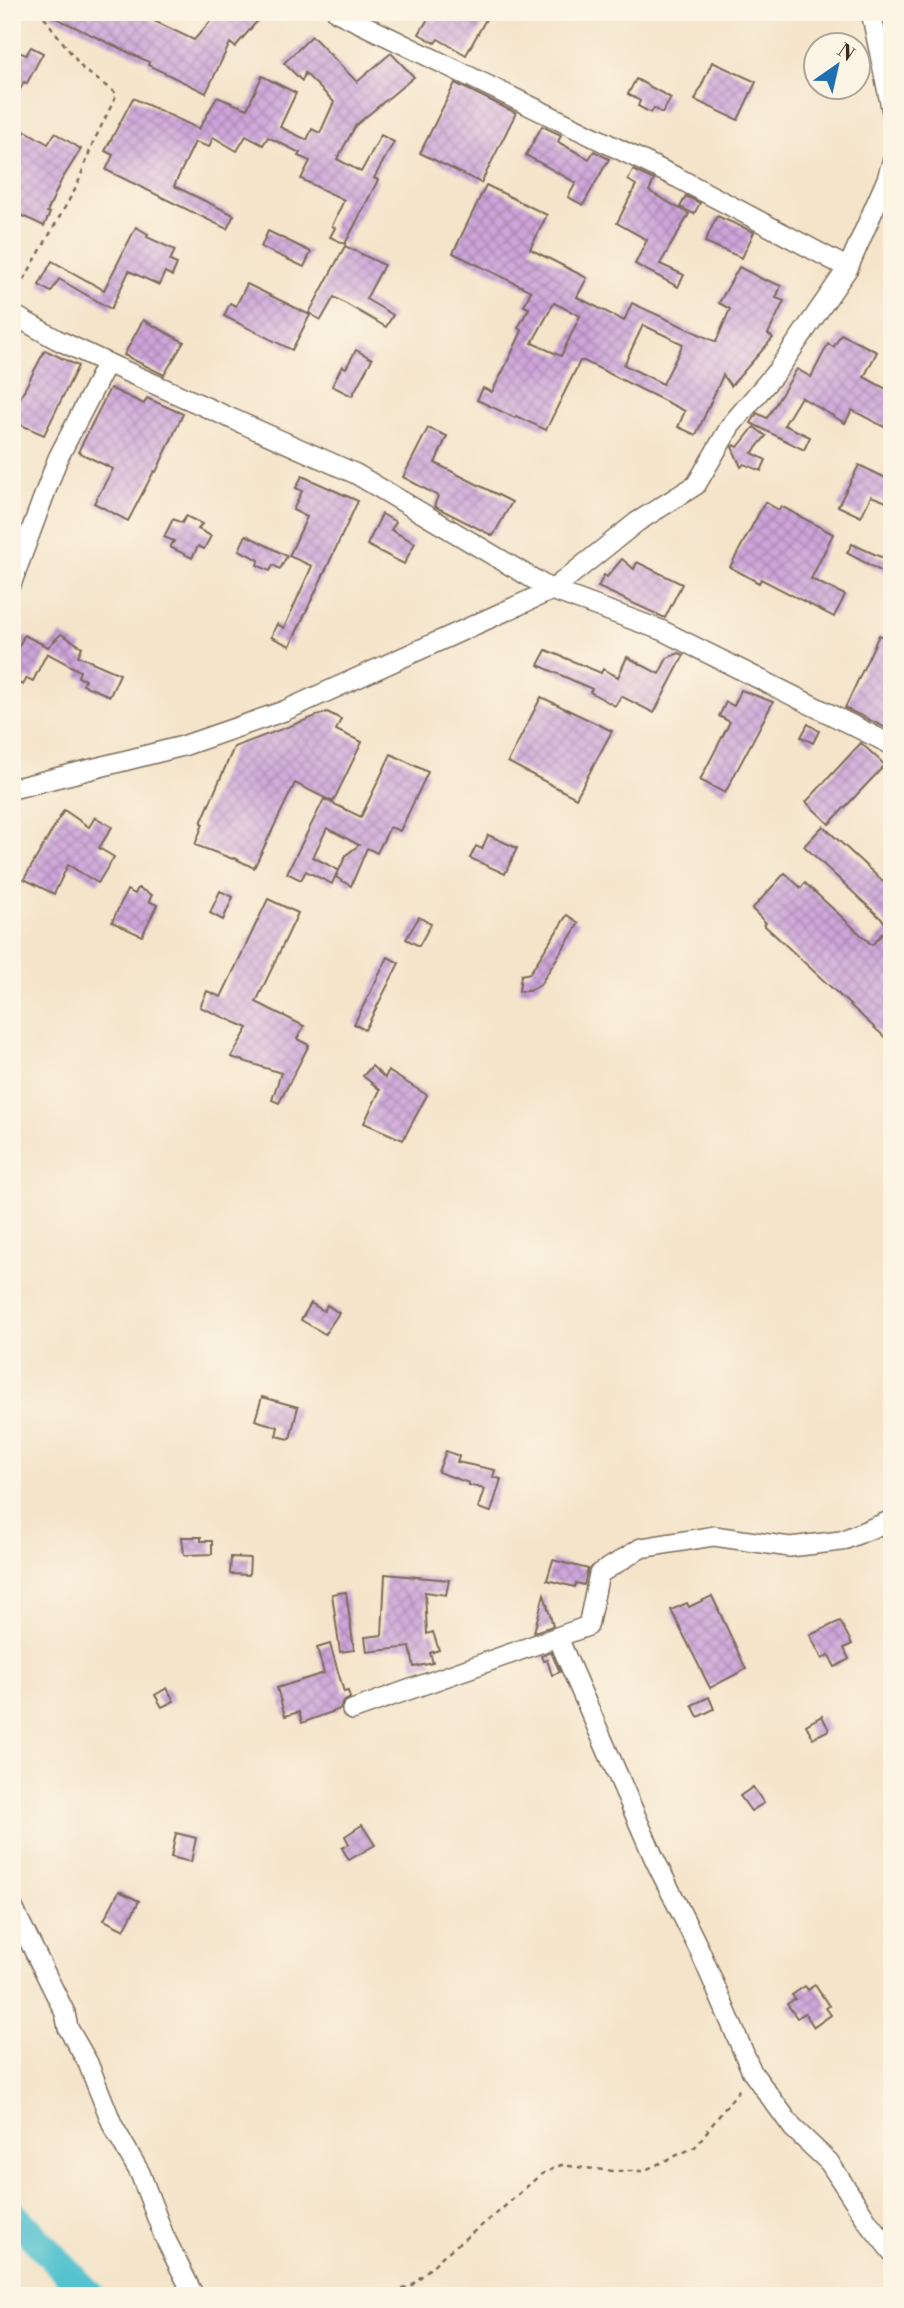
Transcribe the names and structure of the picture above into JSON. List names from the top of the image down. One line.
{"north":"top right"}
